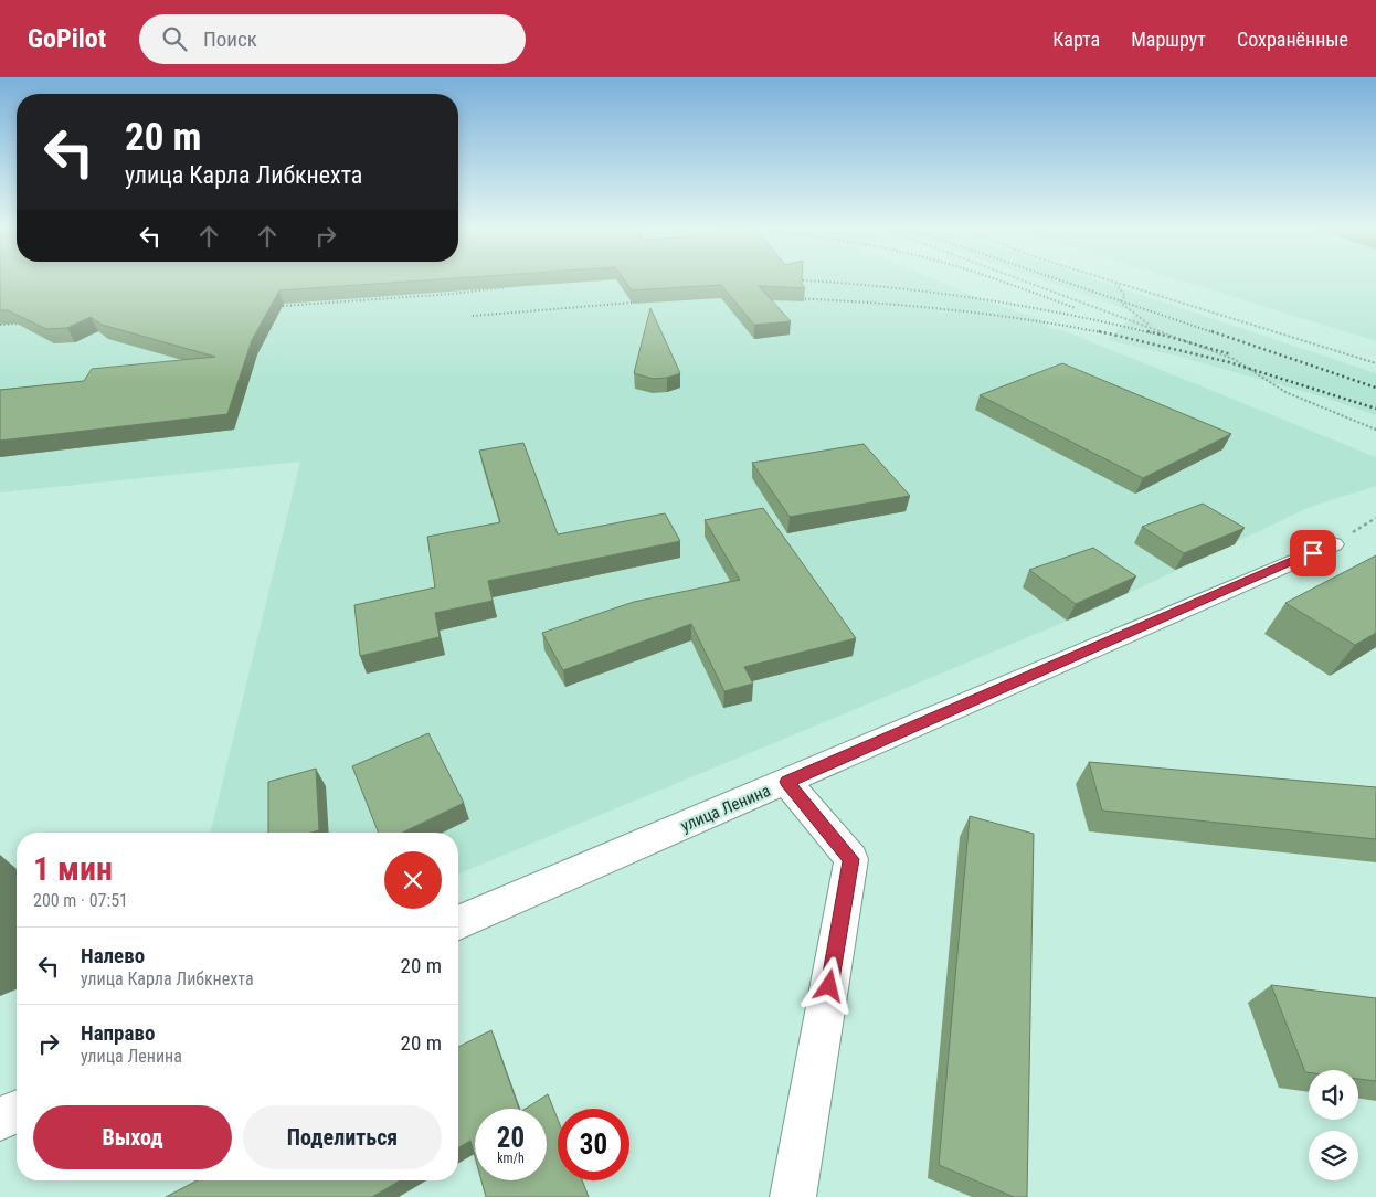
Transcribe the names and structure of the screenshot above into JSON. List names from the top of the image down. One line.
{"streets":{"street":["улица Ленина"]},"page":{"header":"GoPilot","search":"Поиск","nav":["Карта","Маршрут","Сохранённые"],"turn":["20 m","улица Карла Либкнехта"],"heading":["1 мин","200 m · 07:51"],"list":[{"name":"Налево","note":"улица Карла Либкнехта","value":"20 m"},{"name":"Направо","note":"улица Ленина","value":"20 m"}],"buttons":["Выход","Поделиться"],"speed":"20 km/h","limit":"30"}}
